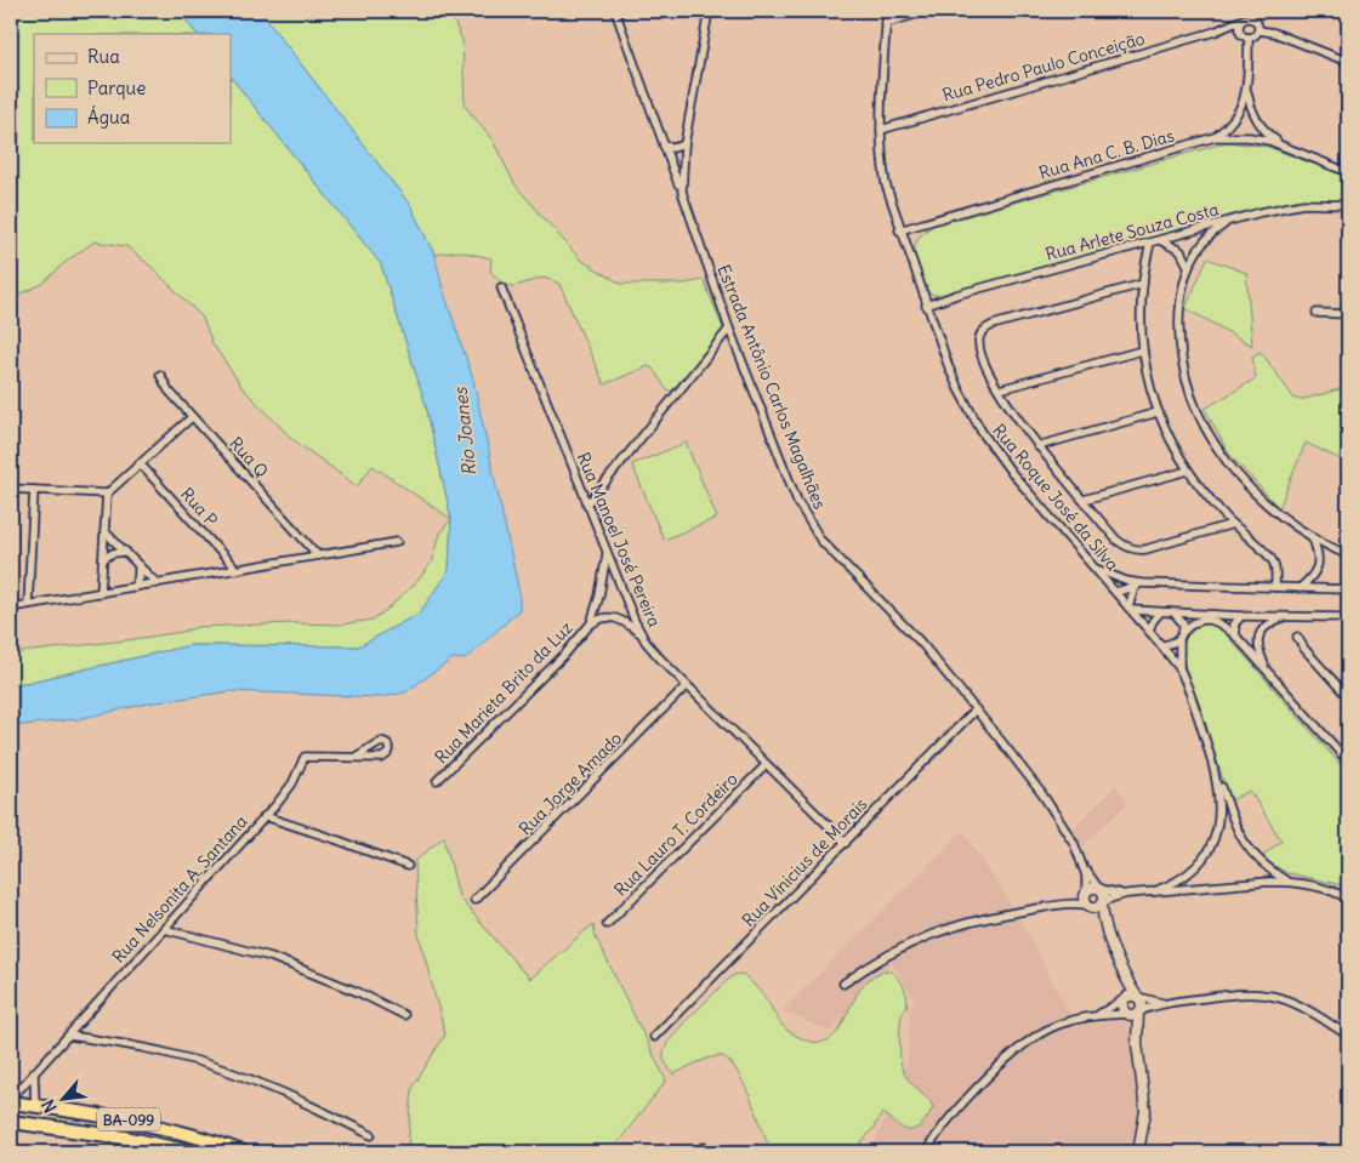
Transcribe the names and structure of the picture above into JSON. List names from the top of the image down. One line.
{"streets":{"highway":["BA-099"],"street":["Rua Pedro Paulo Conceição","Rua Ana C. B. Dias","Rua Arlete Souza Costa","Estrada Antônio Carlos Magalhães","Rua Q","Rua Roque José da Silva","Rua P","Rua Manoel José Pereira","Rua Marieta Brito da Luz","Rua Jorge Amado","Rua Lauro T. Cordeiro","Rua Vinicius de Morais","Rua Nelsonita A. Santana"]},"crossings":[["Rua Pedro Paulo Conceição","Rua Ana C. B. Dias"],["Rua Pedro Paulo Conceição","Rua Roque José da Silva"],["Rua Ana C. B. Dias","Rua Roque José da Silva"],["Rua Arlete Souza Costa","Rua Roque José da Silva"],["Estrada Antônio Carlos Magalhães","Rua Vinicius de Morais"],["Rua Manoel José Pereira","Rua Marieta Brito da Luz"],["Rua Manoel José Pereira","Rua Jorge Amado"],["Rua Manoel José Pereira","Rua Lauro T. Cordeiro"],["Rua Manoel José Pereira","Rua Vinicius de Morais"],["Rua Nelsonita A. Santana","BA-099"]],"water":["Rio Joanes"],"legend":["Rua","Parque","Água"],"north":"bottom left"}
